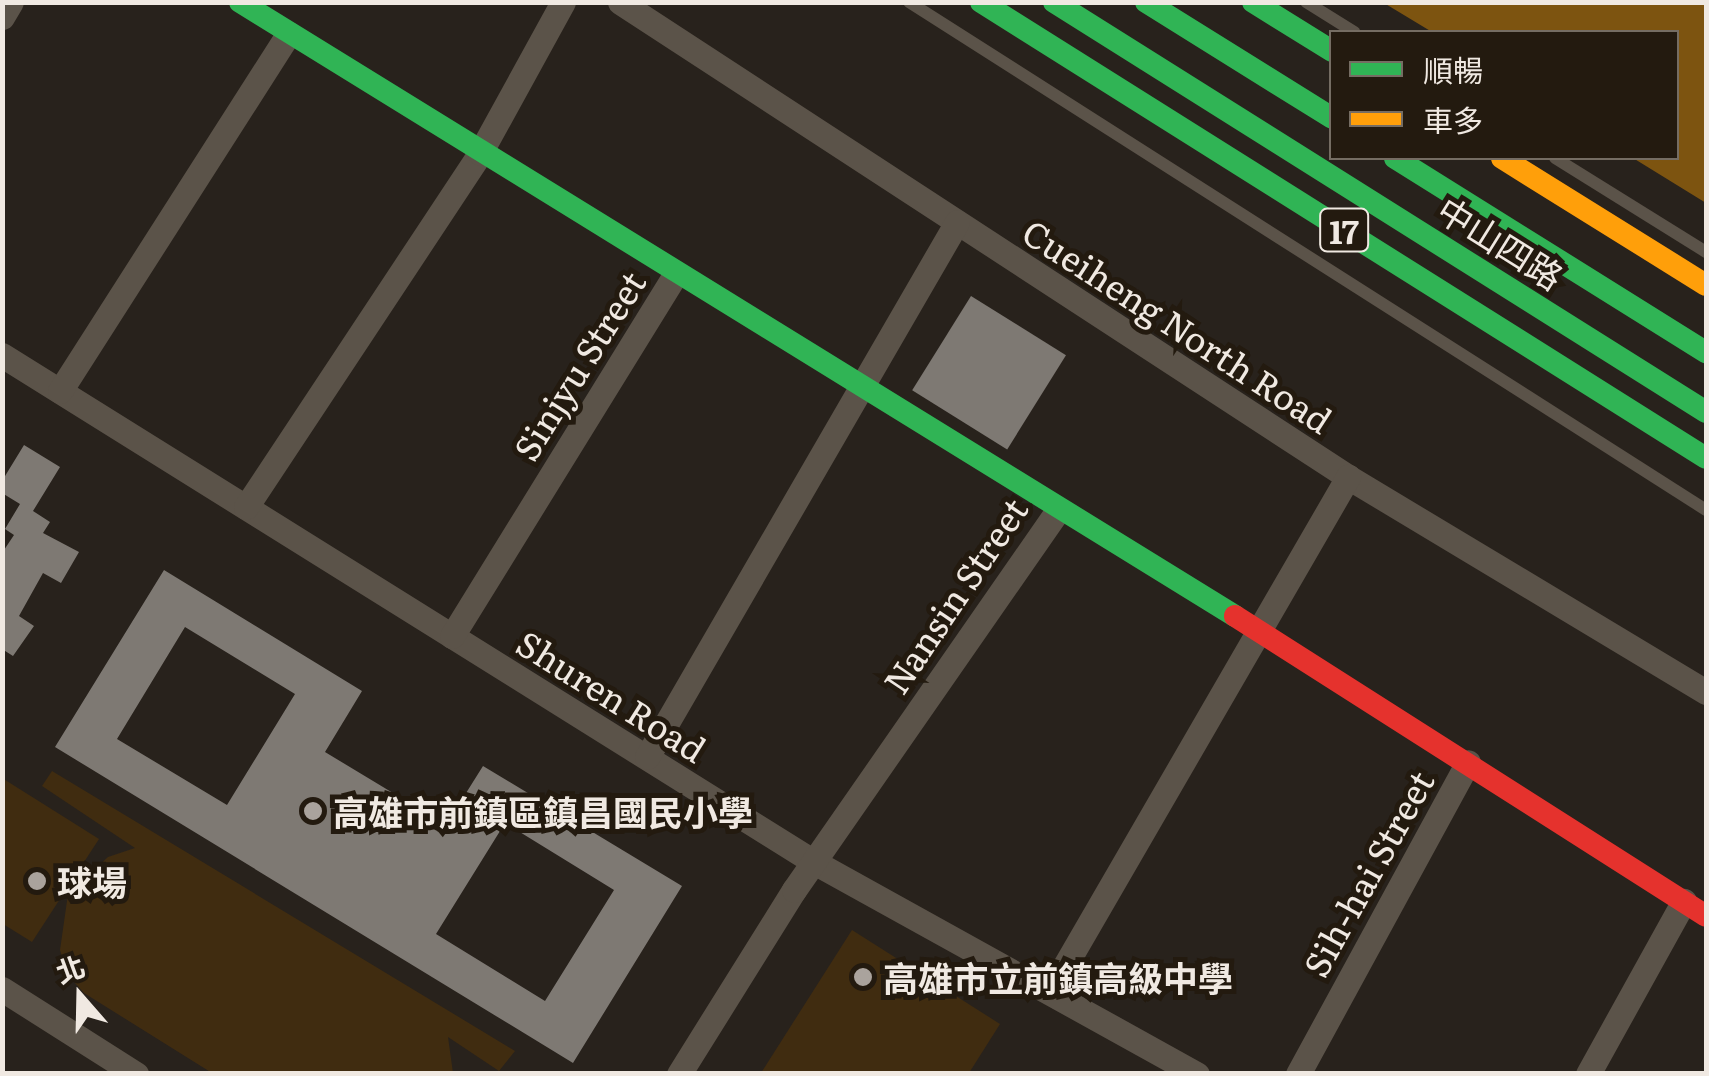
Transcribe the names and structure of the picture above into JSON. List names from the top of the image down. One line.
{"streets":{"main road":["17","中山四路","Sinjyu Street","Nansin Street","Sih-hai Street"],"street":["Cueiheng North Road","Shuren Road"]},"crossings":[["Sinjyu Street","Nansin Street"],["Sinjyu Street","Shuren Road"],["Nansin Street","Shuren Road"],["Nansin Street","Sih-hai Street"]],"places":["高雄市前鎮區鎮昌國民小學","球場","高雄市立前鎮高級中學"],"legend":["順暢","車多"],"north":"top"}
